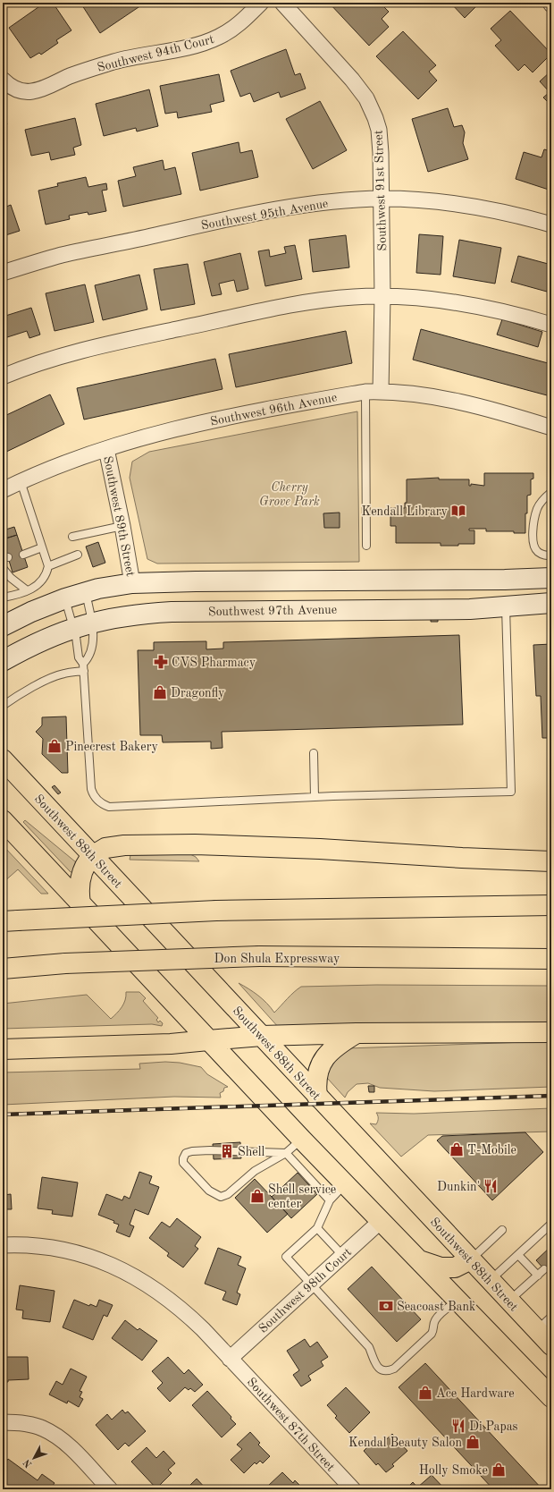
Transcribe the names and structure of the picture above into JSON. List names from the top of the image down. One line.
{"streets":{"main road":["Southwest 88th Street","Don Shula Expressway"],"street":["Southwest 94th Court","Southwest 91st Street","Southwest 95th Avenue","Southwest 96th Avenue","Southwest 89th Street","Southwest 97th Avenue","Southwest 98th Court","Southwest 87th Street"]},"crossings":[["Southwest 91st Street","Southwest 95th Avenue"],["Southwest 91st Street","Southwest 96th Avenue"],["Southwest 96th Avenue","Southwest 89th Street"],["Southwest 98th Court","Southwest 87th Street"]],"parks":["Cherry Grove Park"],"places":{"library":["Kendall Library"],"pharmacy":["CVS Pharmacy"],"shop":["Dragonfly","Pinecrest Bakery","T-Mobile","Shell service center","Ace Hardware","Kendal Beauty Salon","Holly Smoke"],"building":["Shell"],"restaurant":["Dunkin'","Di Papas"],"bank":["Seacoast Bank"]},"north":"bottom left"}
